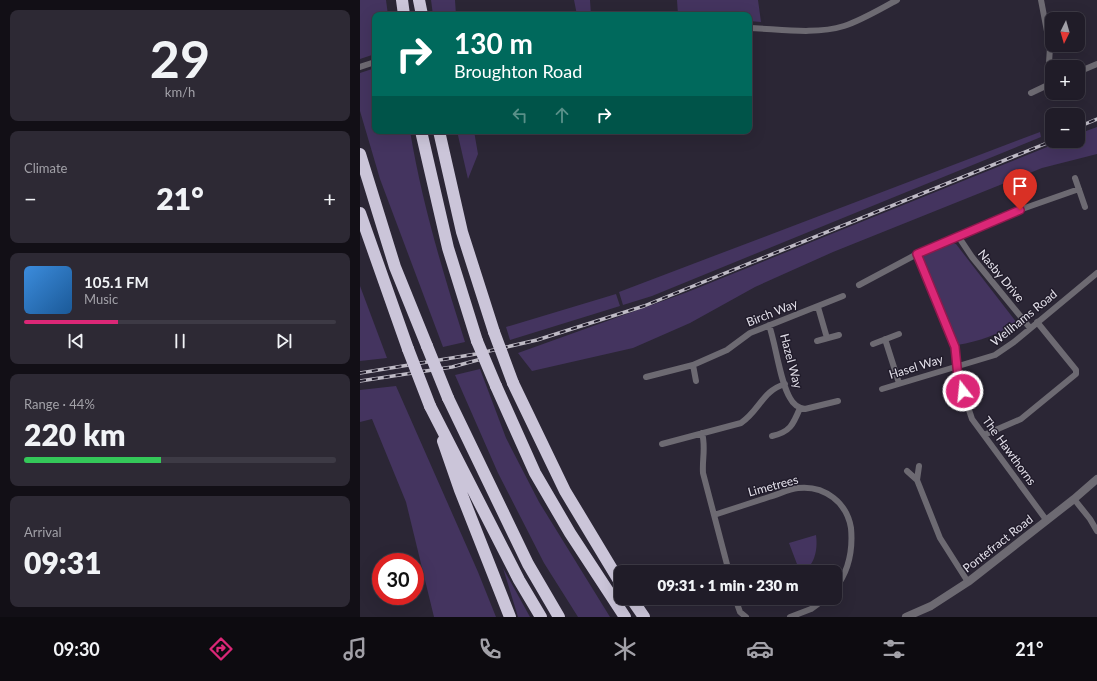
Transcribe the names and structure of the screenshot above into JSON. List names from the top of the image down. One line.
{"streets":{"street":["Nasby Drive","Birch Way","Wellhams Road","Hazel Way","Hasel Way","The Hawthorns","Limetrees","Pontefract Road"]},"crossings":[["Nasby Drive","Wellhams Road"],["Birch Way","Hazel Way"],["Wellhams Road","Hasel Way"],["Wellhams Road","The Hawthorns"],["Hasel Way","The Hawthorns"],["The Hawthorns","Pontefract Road"]],"north":"bottom","page":{"tile":[["29","km/h"],"Climate",["Range · 44%","220 km"],["Arrival","09:31"]],"map_buttons":["+","−"],"turn":["130 m","Broughton Road"],"heat":["−","21°","+"],"song":["105.1 FM","Music"],"limit":"30","trip":"09:31 · 1 min · 230 m","tabs":["09:30","21°"]}}
